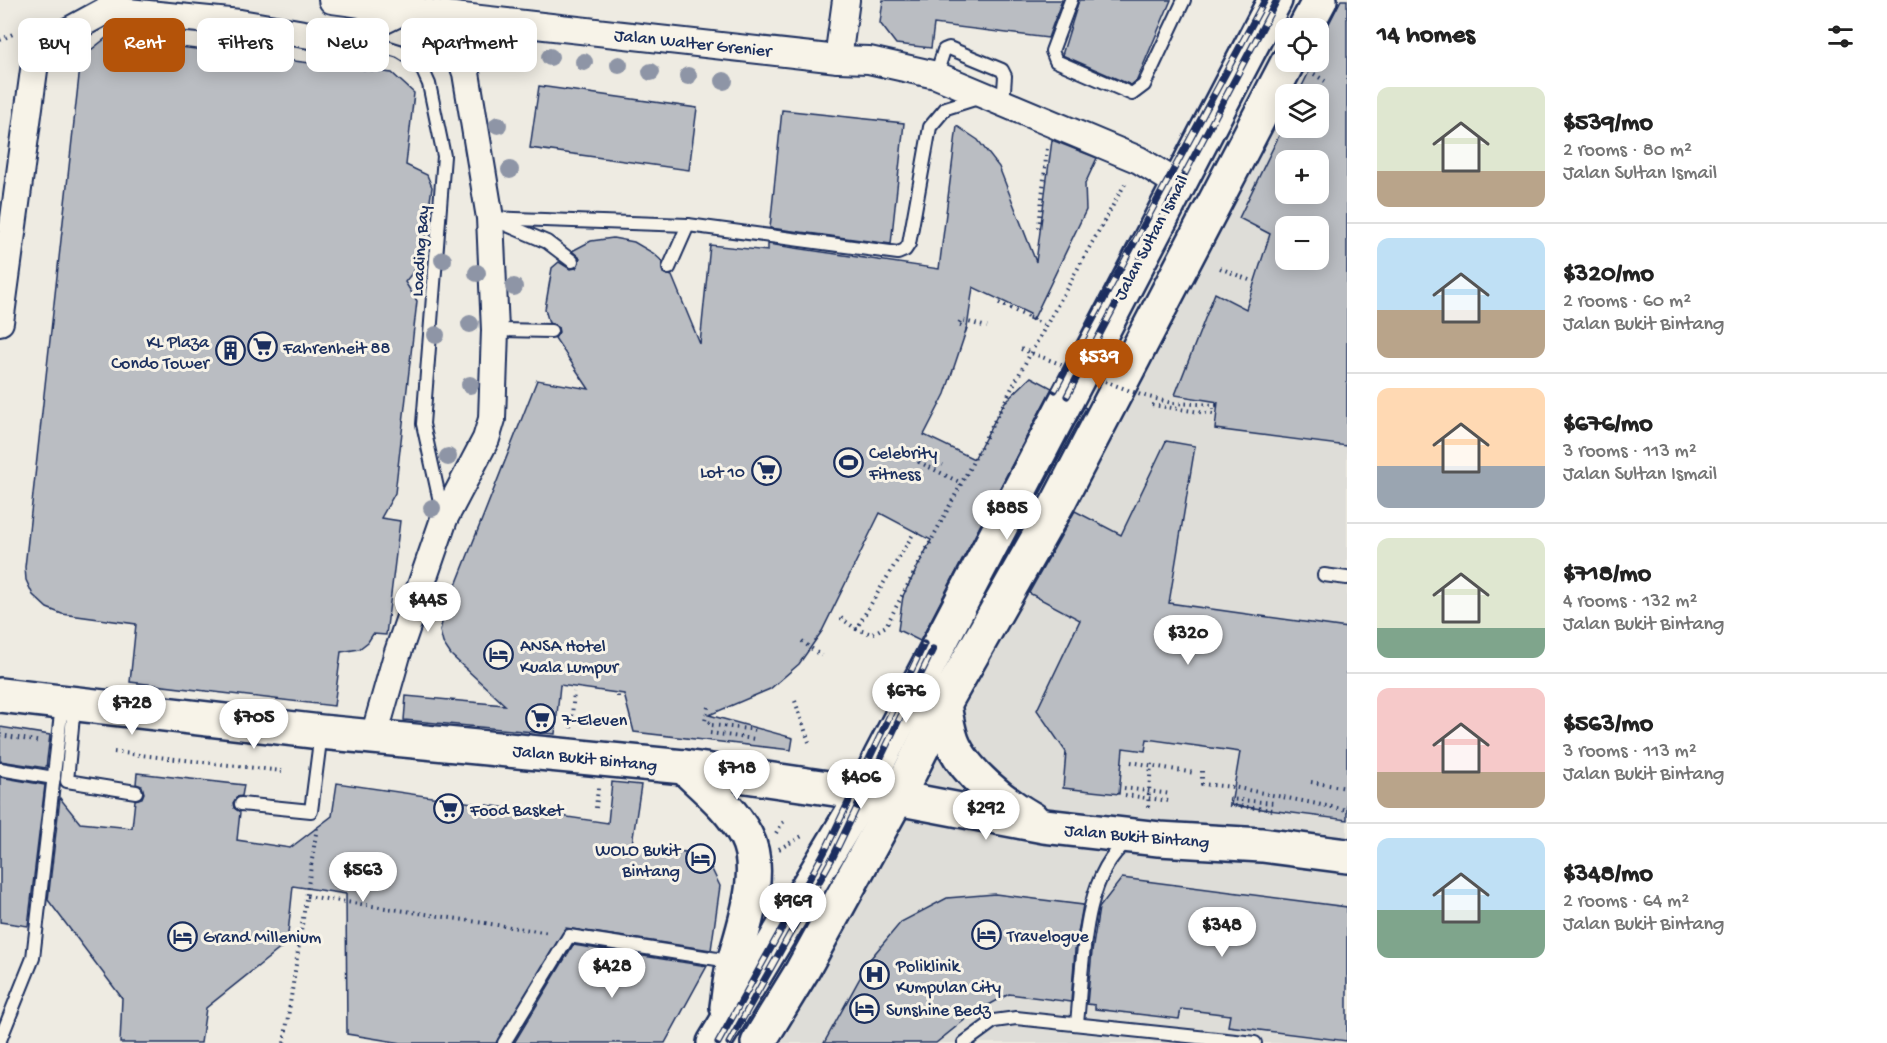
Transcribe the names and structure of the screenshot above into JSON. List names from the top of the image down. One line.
{"streets":{"main road":["Jalan Sultan Ismail","Jalan Bukit Bintang"],"street":["Jalan Walter Grenier"],"lane":["Loading Bay"]},"crossings":[["Jalan Walter Grenier","Jalan Sultan Ismail"],["Jalan Sultan Ismail","Jalan Bukit Bintang"]],"places":{"supermarket":["Fahrenheit 88","Lot 10","7-Eleven","Food Basket"],"building":["KL Plaza Condo Tower"],"sports":["Celebrity Fitness"],"hotel":["ANSA Hotel Kuala Lumpur","WOLO Bukit Bintang","Travelogue","Grand Millenium","Sunshine Bedz"],"hospital":["Poliklinik Kumpulan City"]},"page":{"heading":"14 homes","map_buttons":["+","−"],"chip":["Buy","Rent","Filters","New","Apartment"],"list":[{"name":"$539/mo","note":"2 rooms · 80 m² · Jalan Sultan Ismail"},{"name":"$320/mo","note":"2 rooms · 60 m² · Jalan Bukit Bintang"},{"name":"$676/mo","note":"3 rooms · 113 m² · Jalan Sultan Ismail"},{"name":"$718/mo","note":"4 rooms · 132 m² · Jalan Bukit Bintang"},{"name":"$563/mo","note":"3 rooms · 113 m² · Jalan Bukit Bintang"},{"name":"$348/mo","note":"2 rooms · 64 m² · Jalan Bukit Bintang"}],"price":["$539","$885","$445","$320","$676","$728","$705","$718","$406","$292","$563","$969","$348","$428"]}}
